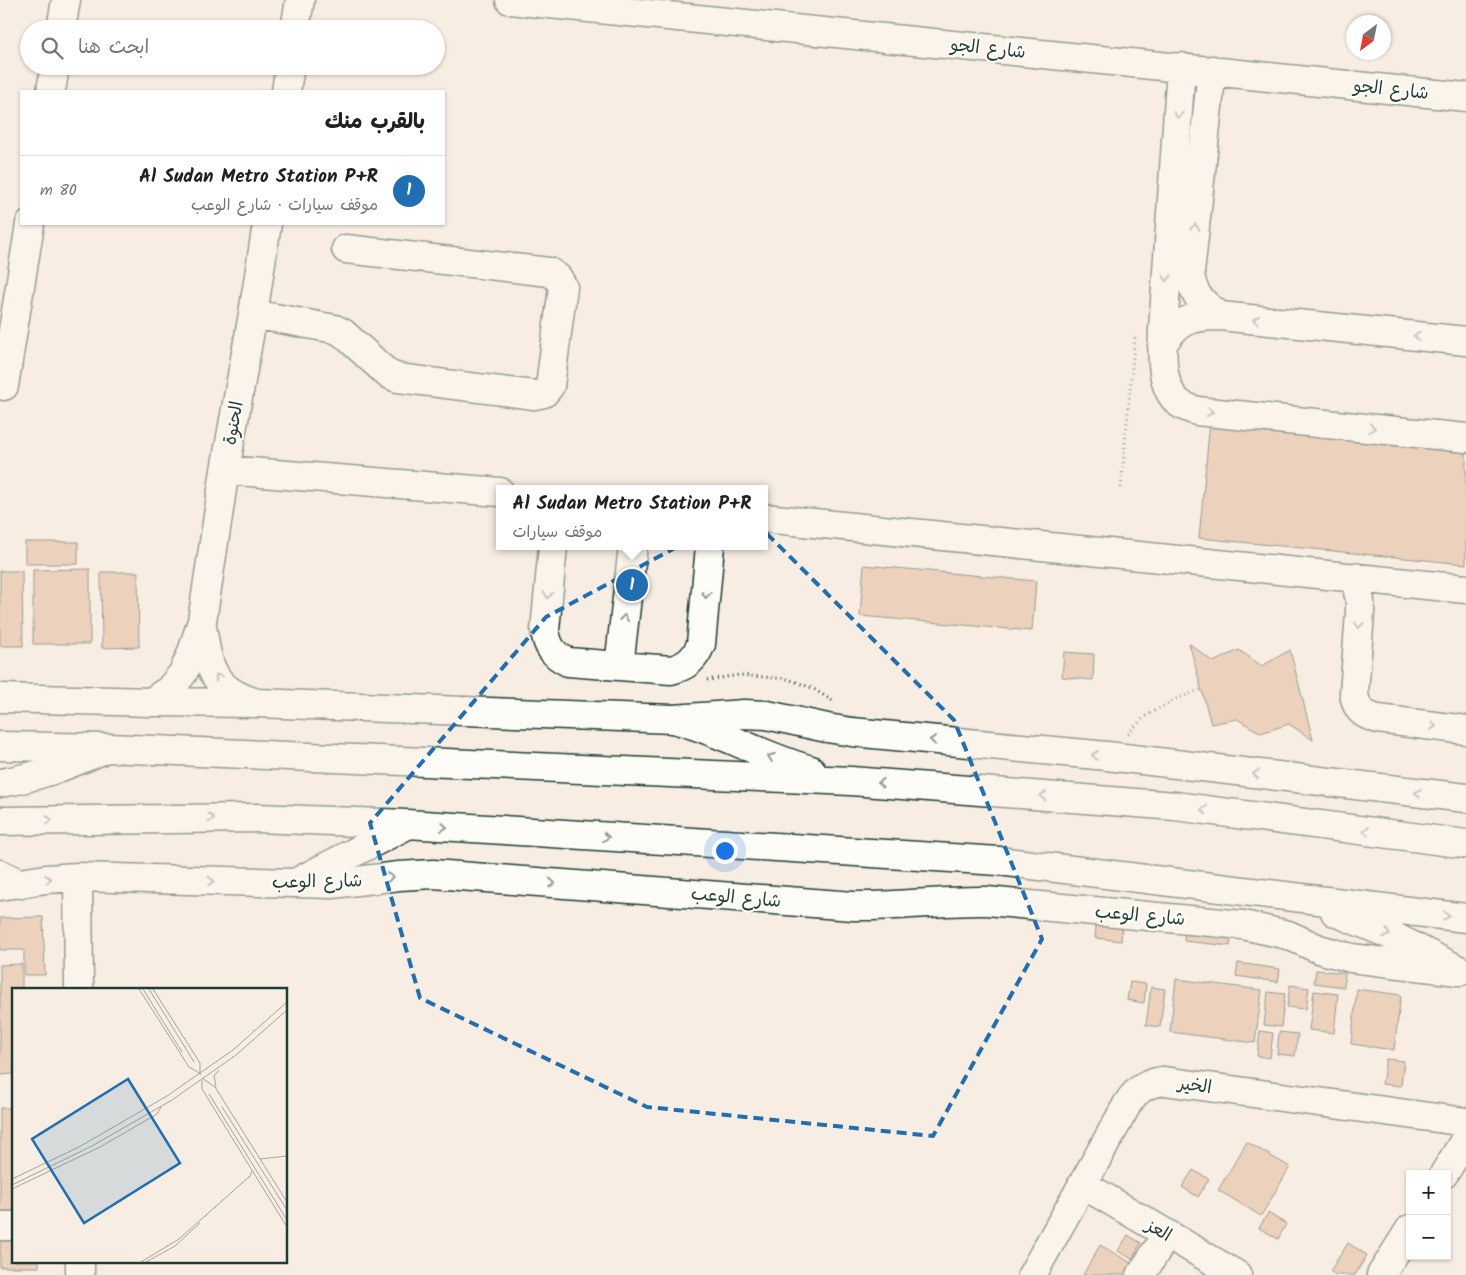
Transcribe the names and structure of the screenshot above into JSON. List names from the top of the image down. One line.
{"streets":{"street":["شارع الجو","الحنوة","شارع الوعب","الخير","العز"]},"crossings":[["الخير","العز"]],"north":"bottom left","page":{"search":"ابحث هنا","heading":"بالقرب منك","list":[{"mark":"1","name":"Al Sudan Metro Station P+R","note":"موقف سيارات · شارع الوعب","value":"80 m"}],"popup":["Al Sudan Metro Station P+R","موقف سيارات"],"pins":"1","map_buttons":["+","−"]}}
